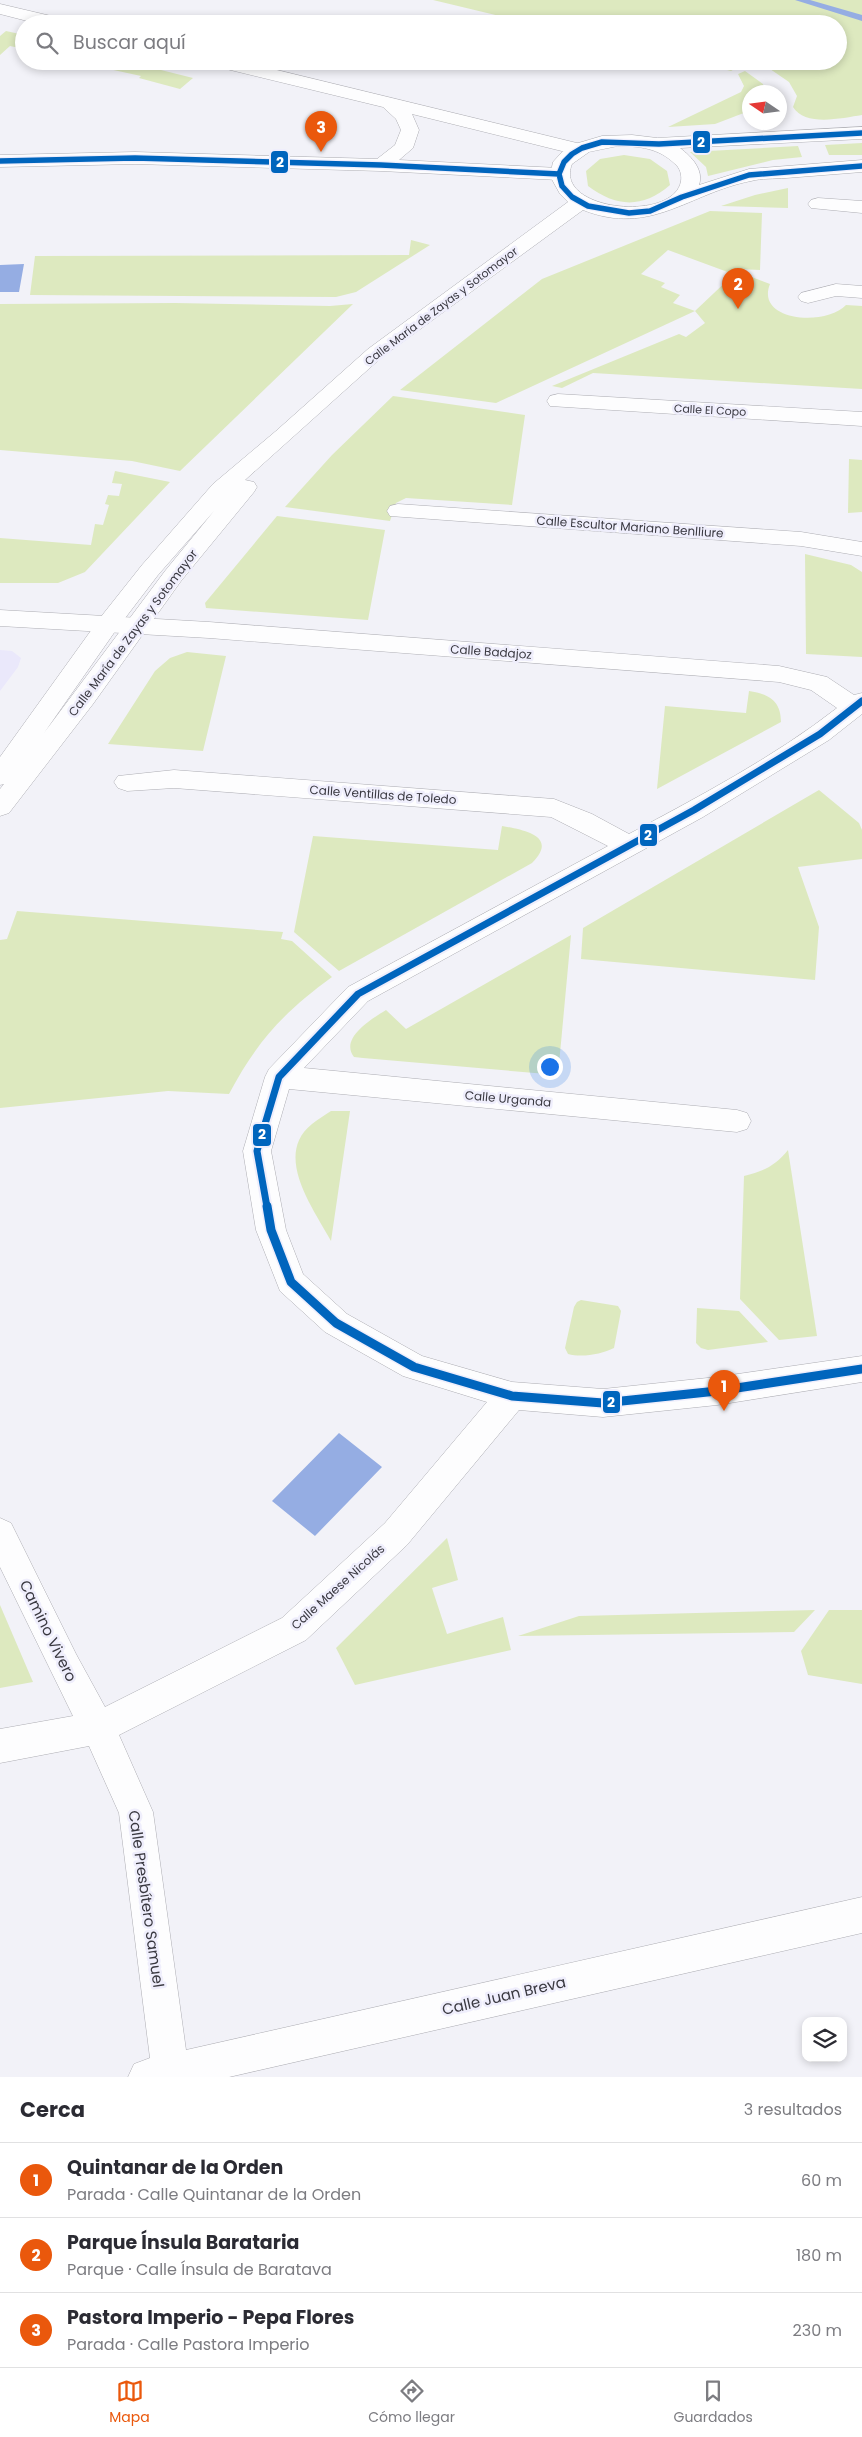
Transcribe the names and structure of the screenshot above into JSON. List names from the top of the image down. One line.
{"streets":{"street":["Calle María de Zayas y Sotomayor","Calle El Copo","Calle Escultor Mariano Benlliure","Calle Badajoz","Calle Ventillas de Toledo","Calle Urganda","Calle Maese Nicolás","Camino Vivero","Calle Presbítero Samuel","Calle Juan Breva"]},"crossings":[["Calle María de Zayas y Sotomayor","Calle Badajoz"],["Calle Maese Nicolás","Camino Vivero"],["Calle Maese Nicolás","Calle Presbítero Samuel"],["Camino Vivero","Calle Presbítero Samuel"],["Calle Presbítero Samuel","Calle Juan Breva"]],"lines":["transit line 2"],"north":"left","page":{"search":"Buscar aquí","pins":["3","2","1"],"heading":["Cerca","3 resultados"],"list":[{"mark":"1","name":"Quintanar de la Orden","note":"Parada · Calle Quintanar de la Orden","value":"60 m"},{"mark":"2","name":"Parque Ínsula Barataria","note":"Parque · Calle Ínsula de Baratava","value":"180 m"},{"mark":"3","name":"Pastora Imperio - Pepa Flores","note":"Parada · Calle Pastora Imperio","value":"230 m"}],"nav":["Mapa","Cómo llegar","Guardados"]}}
